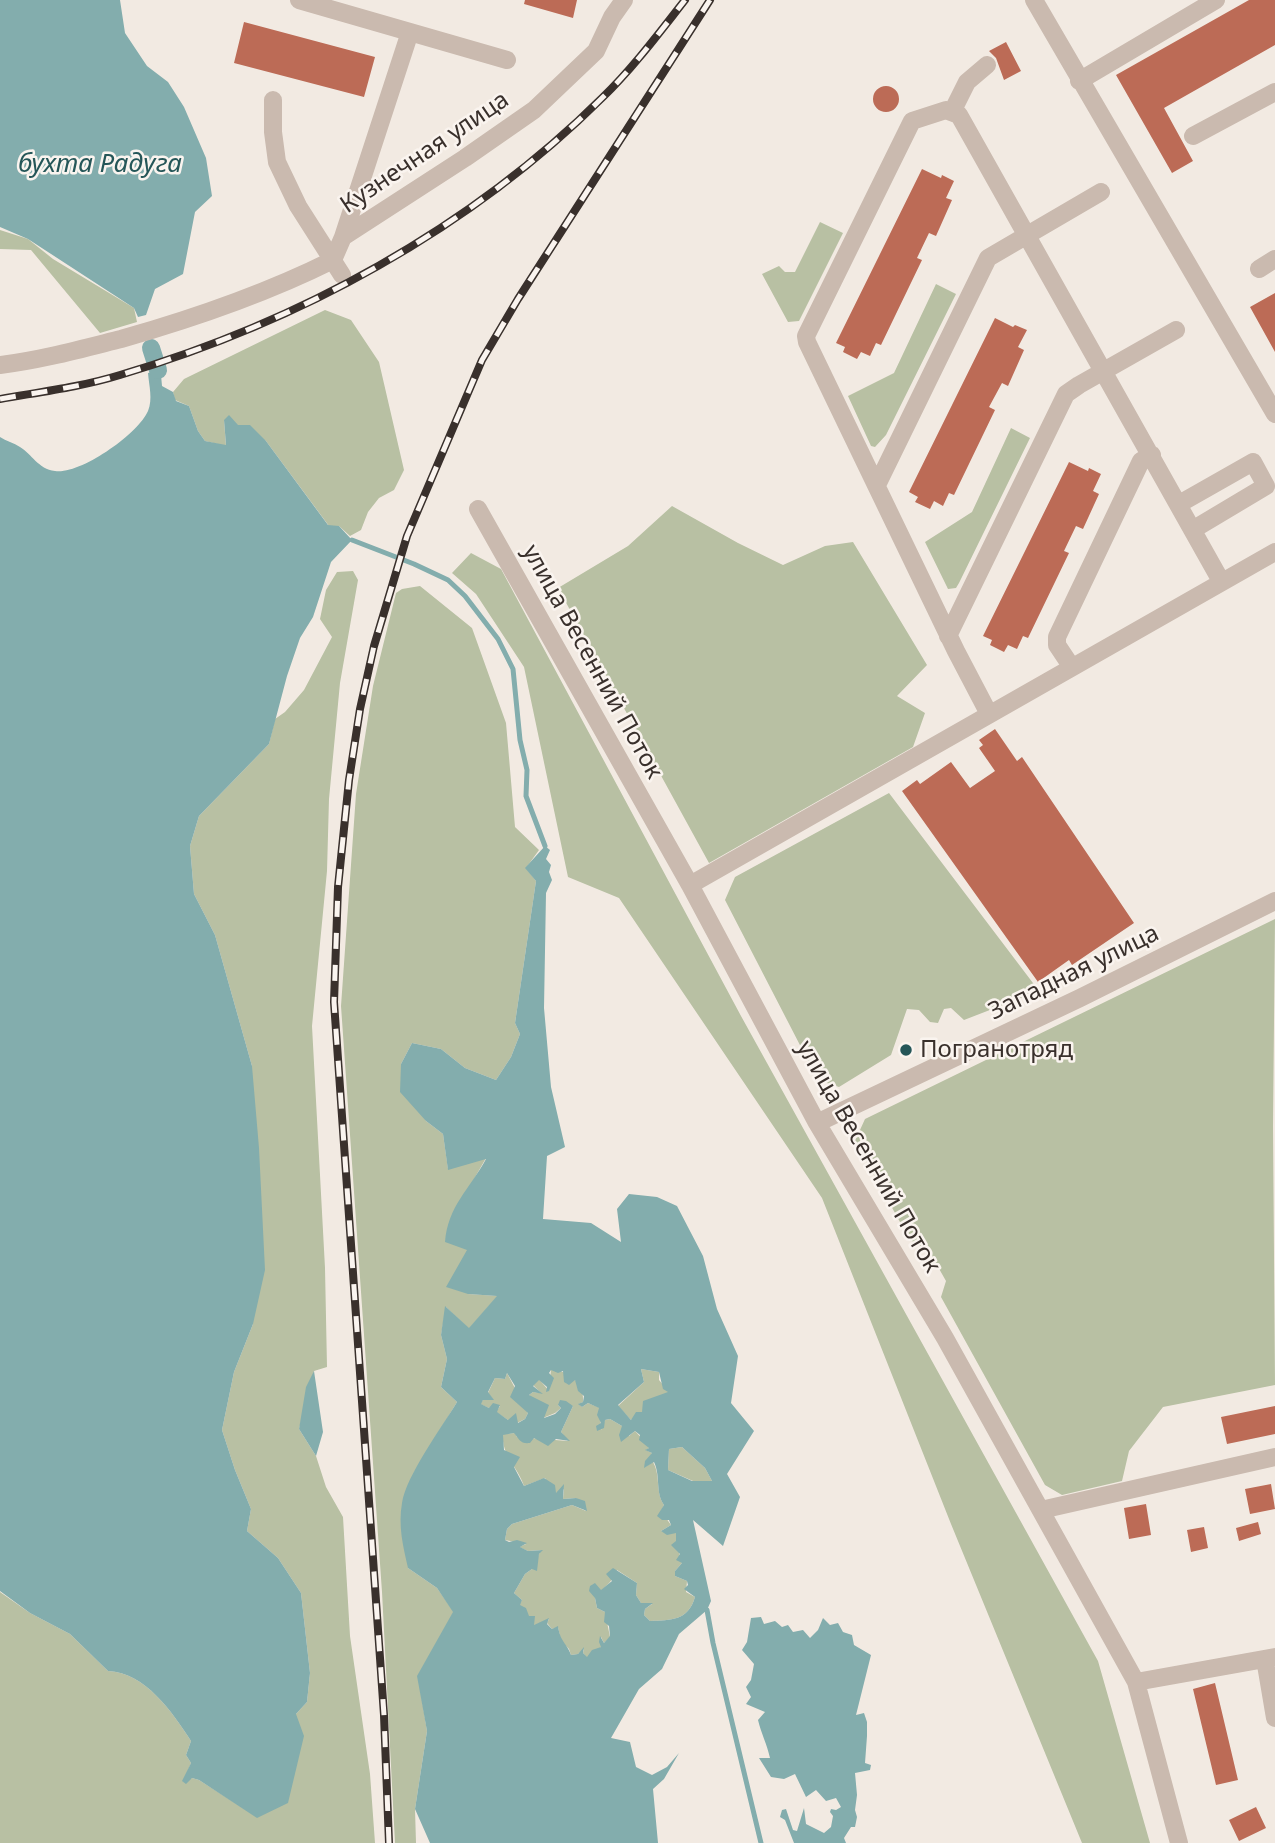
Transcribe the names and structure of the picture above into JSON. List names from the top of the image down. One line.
{"streets":{"street":["Кузнечная улица","улица Весенний Поток","Западная улица"]},"crossings":[["улица Весенний Поток","Западная улица"]],"water":["бухта Радуга"],"places":["Погранотряд"]}
